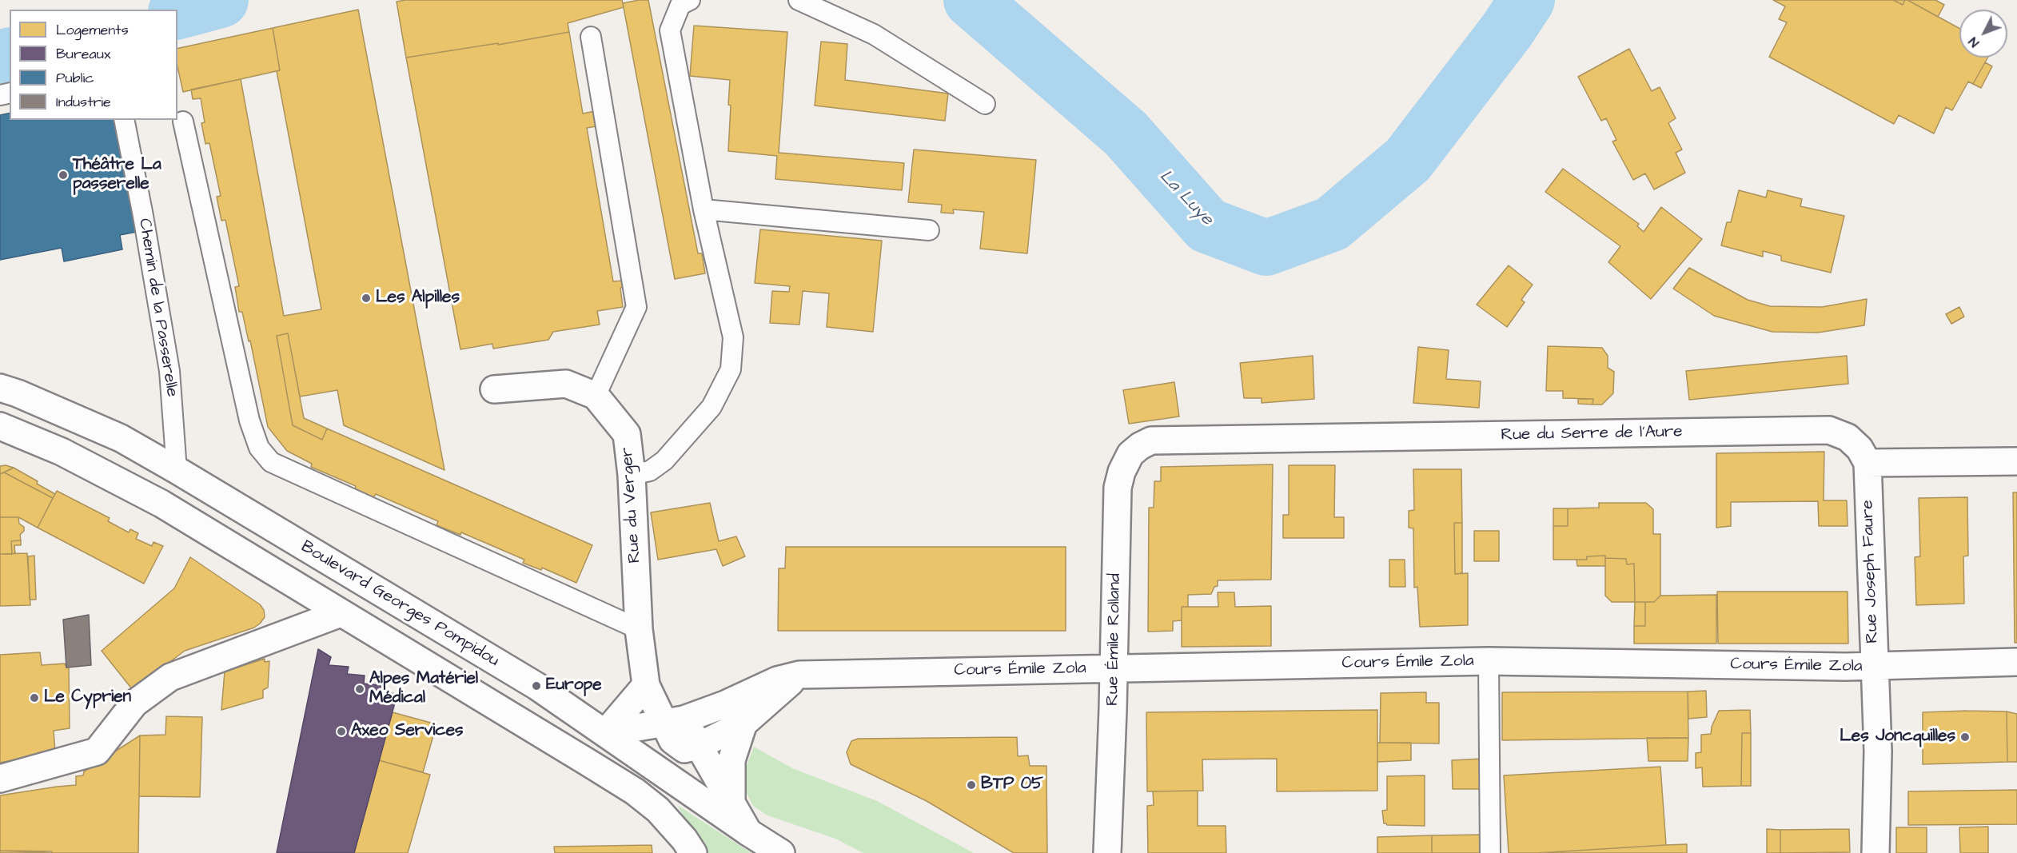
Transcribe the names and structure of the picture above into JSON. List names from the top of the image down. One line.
{"streets":{"street":["Rue du Serre de l'Aure","Rue du Verger","Rue Joseph Faure","Boulevard Georges Pompidou","Rue Émile Rolland","Cours Émile Zola"],"lane":["Chemin de la Passerelle"]},"crossings":[["Chemin de la Passerelle","Boulevard Georges Pompidou"],["Rue du Serre de l'Aure","Rue Joseph Faure"],["Rue du Serre de l'Aure","Rue Émile Rolland"],["Rue du Verger","Cours Émile Zola"],["Rue Joseph Faure","Cours Émile Zola"],["Boulevard Georges Pompidou","Cours Émile Zola"],["Rue Émile Rolland","Cours Émile Zola"]],"water":["La Luye"],"places":["Théâtre La passerelle","Les Alpilles","Europe","Alpes Matériel Médical","Le Cyprien","Axeo Services","Les Joncquilles","BTP 05"],"legend":["Logements","Bureaux","Public","Industrie"],"north":"bottom left"}
